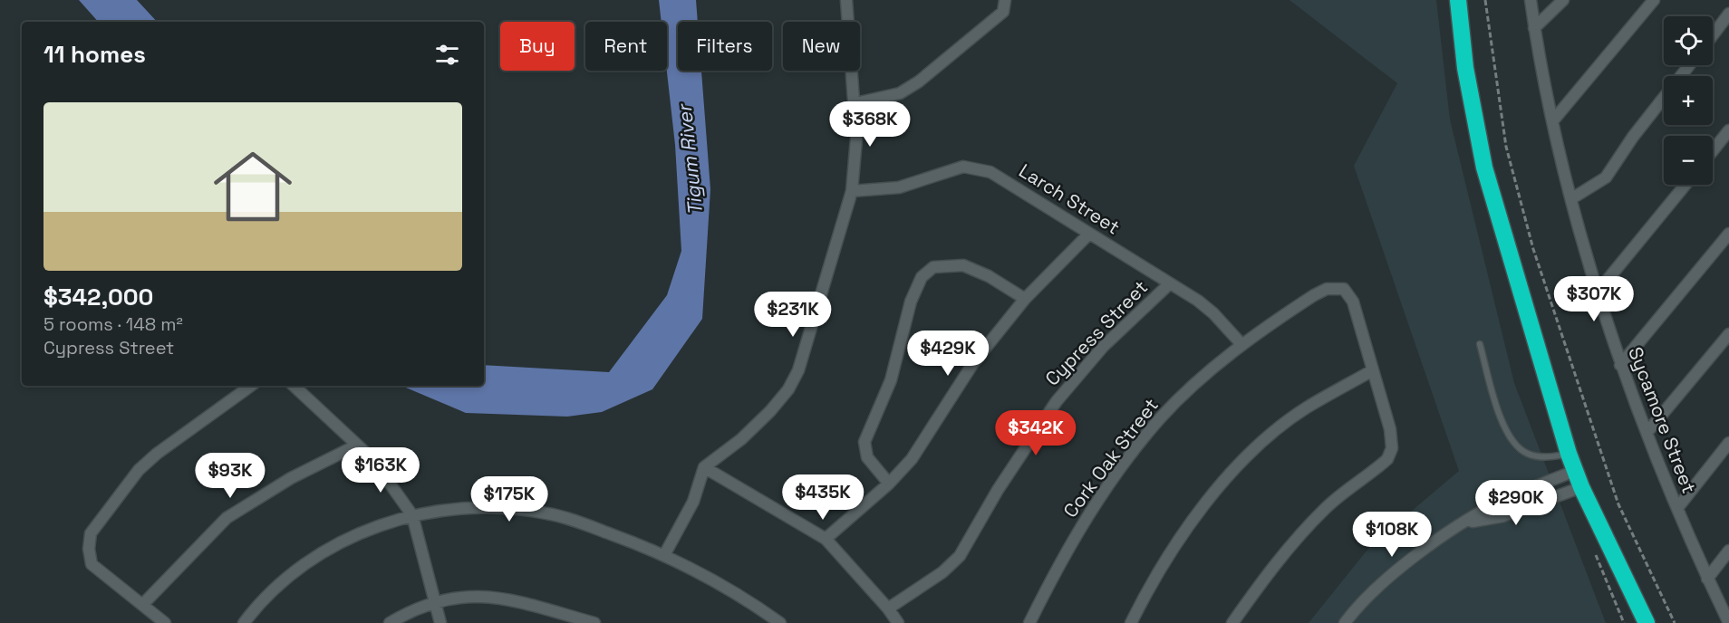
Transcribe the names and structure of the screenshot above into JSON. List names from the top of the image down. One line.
{"streets":{"street":["Larch Street","Cypress Street","Sycamore Street","Cork Oak Street"]},"crossings":[["Larch Street","Cypress Street"],["Larch Street","Cork Oak Street"]],"water":["Tigum River"],"page":{"map_buttons":["+","−"],"chip":["Buy","Rent","Filters","New"],"heading":"11 homes","list":[{"name":"$342,000","note":"5 rooms · 148 m² · Cypress Street"}],"price":["$368K","$307K","$231K","$429K","$342K","$163K","$93K","$435K","$175K","$290K","$108K"]}}
